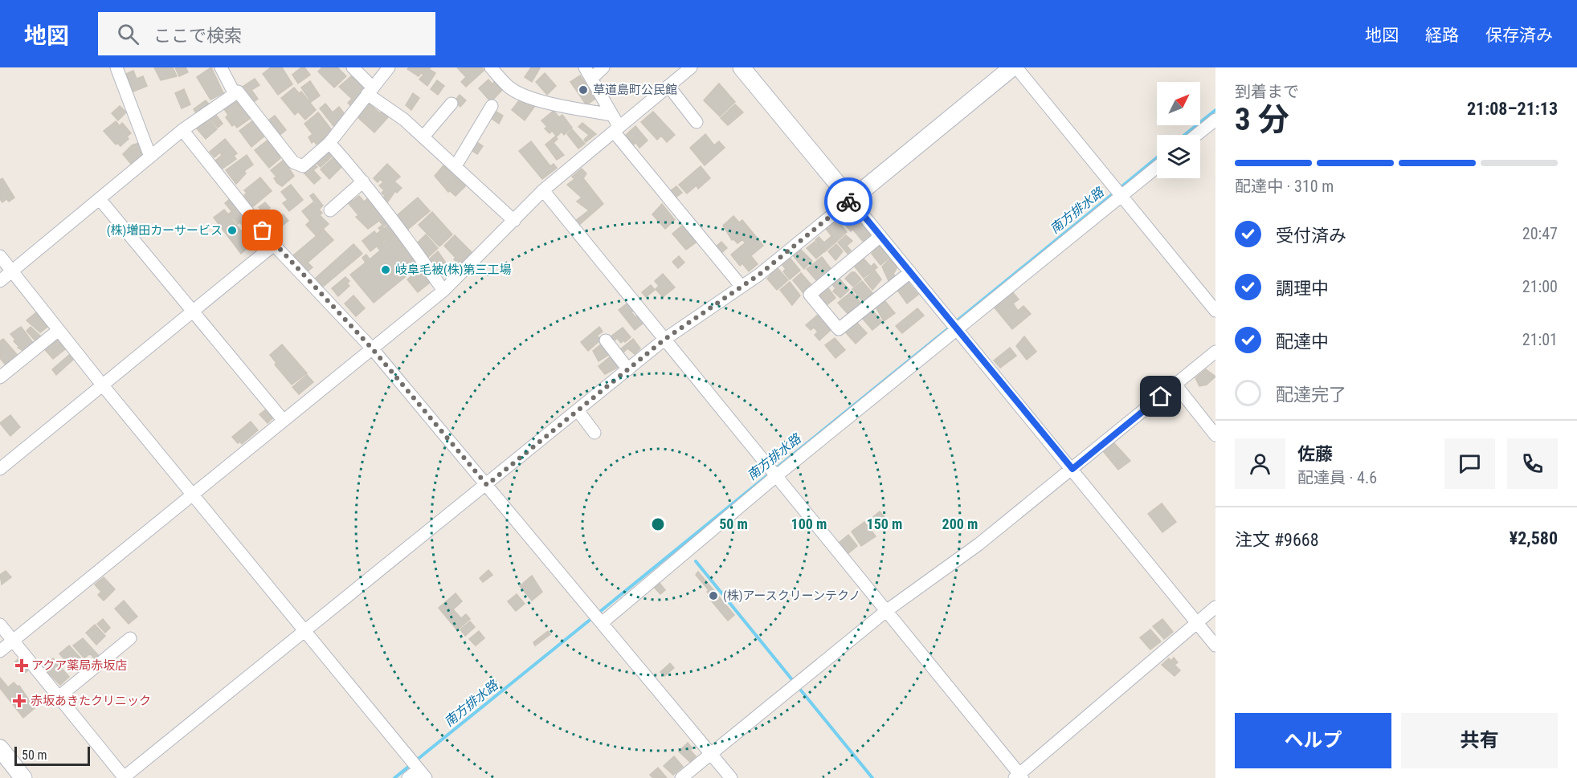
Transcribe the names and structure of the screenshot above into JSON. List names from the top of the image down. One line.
{"water":["南方排水路"],"places":{"other":["草道島町公民館","(株)増田カーサービス","岐阜毛被(株)第三工場","(株)アースクリーンテクノ"],"health":["アクア薬局赤坂店","赤坂あきたクリニック"]},"scale_bar":"50 m","north":"top right","page":{"header":"地図","search":"ここで検索","nav":["地図","経路","保存済み"],"heading":["3 分","到着まで","21:08–21:13"],"panel":["佐藤","配達員 · 4.6","注文 #9668","¥2,580"],"bar":"配達中 · 310 m","list":[["受付済み","20:47"],["調理中","21:00"],["配達中","21:01"],"配達完了"],"buttons":["ヘルプ","共有"],"scale":"50 m"},"rings":["50 m","100 m","150 m","200 m"]}
